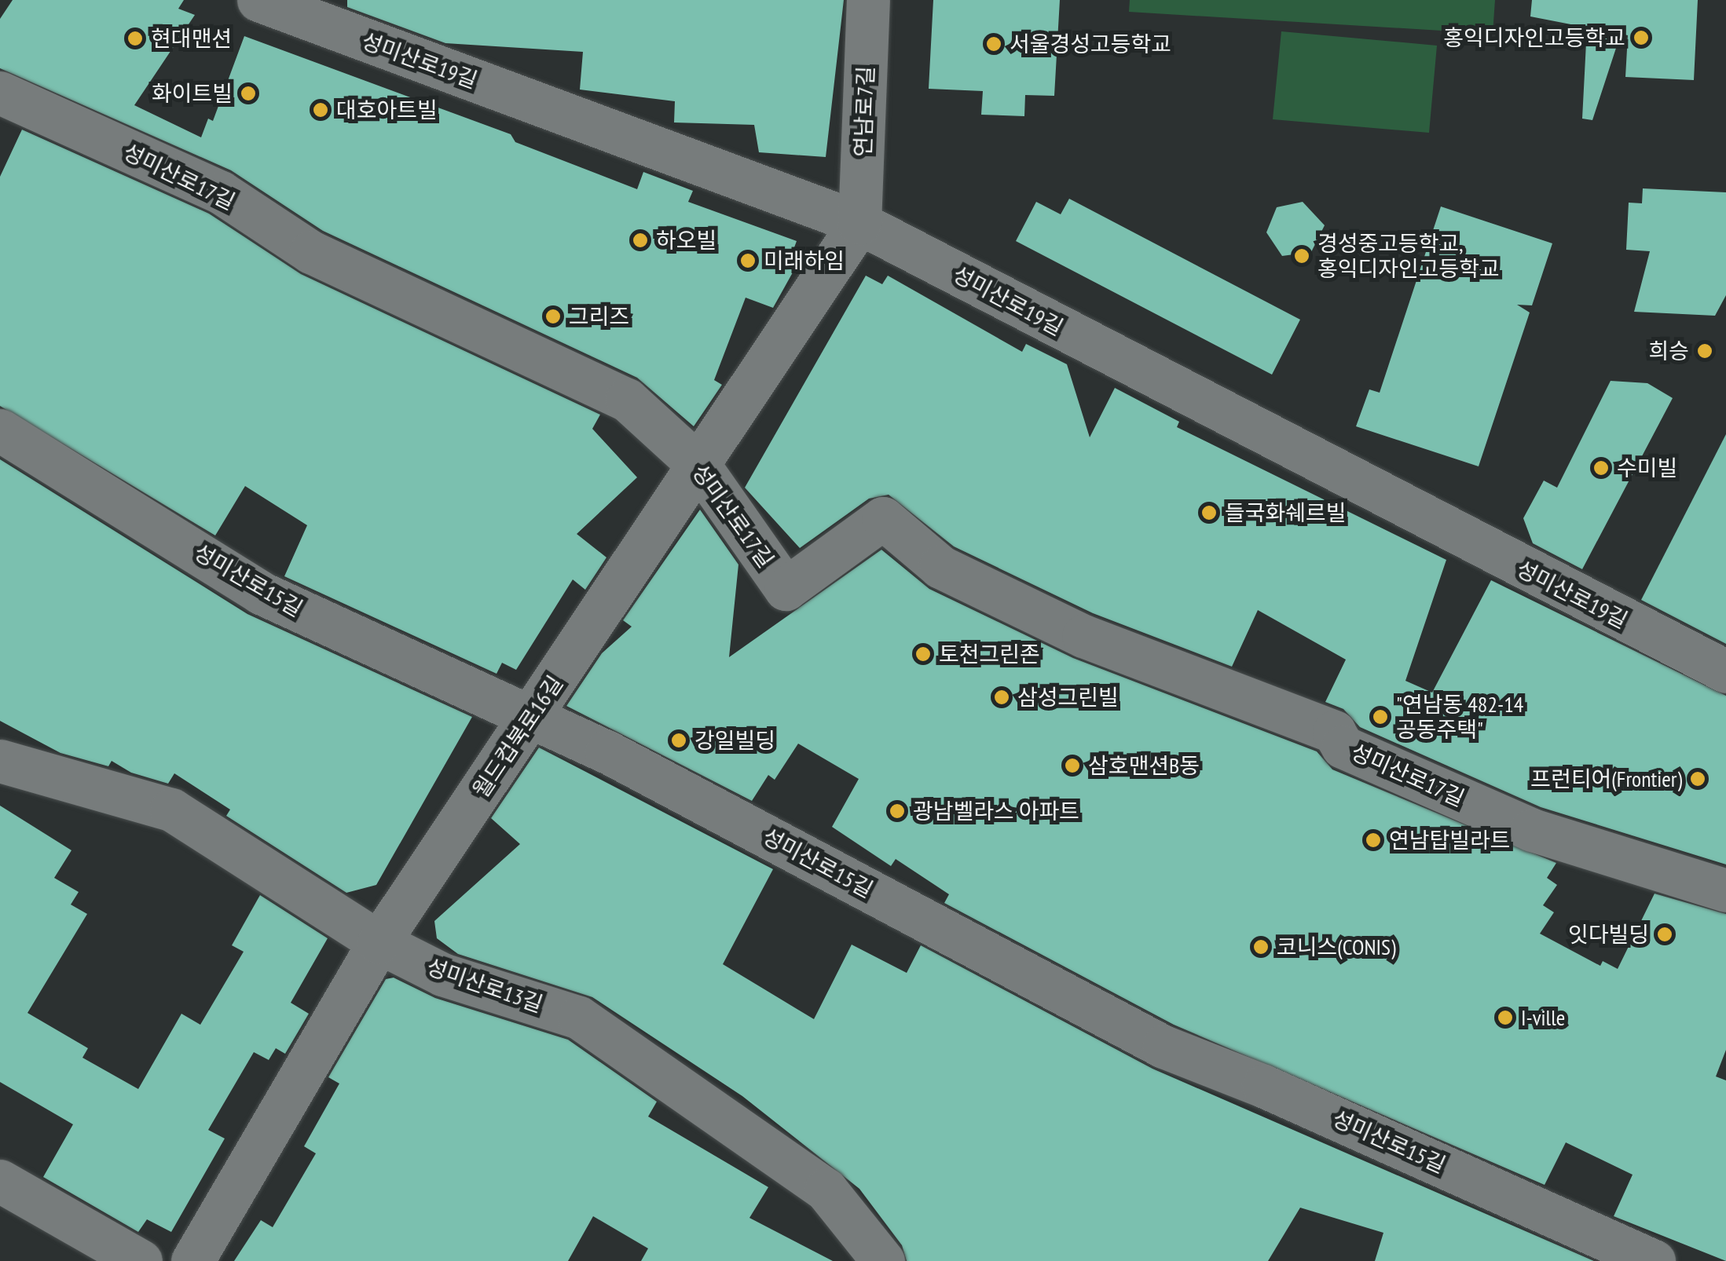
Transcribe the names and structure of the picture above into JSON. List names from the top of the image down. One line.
{"streets":{"street":["성미산로19길","연남로7길","성미산로17길","성미산로15길","월드컵북로16길","성미산로13길"]},"crossings":[["성미산로19길","연남로7길"],["성미산로19길","월드컵북로16길"],["연남로7길","월드컵북로16길"],["성미산로17길","월드컵북로16길"],["성미산로15길","월드컵북로16길"],["월드컵북로16길","성미산로13길"]],"places":["홍익디자인고등학교","현대맨션","서울경성고등학교","화이트빌","대호아트빌","하오빌","경성중고등학교, 홍익디자인고등학교","미래하임","그리즈","희승","수미빌","들국화쉐르빌","토천그린존","삼성그린빌","\"연남동 482-14 공동주택\"","강일빌딩","삼호맨션B동","프런티어(Frontier)","광남벨라스 아파트","연남탑빌라트","잇다빌딩","코니스(CONIS)","I-ville"]}
